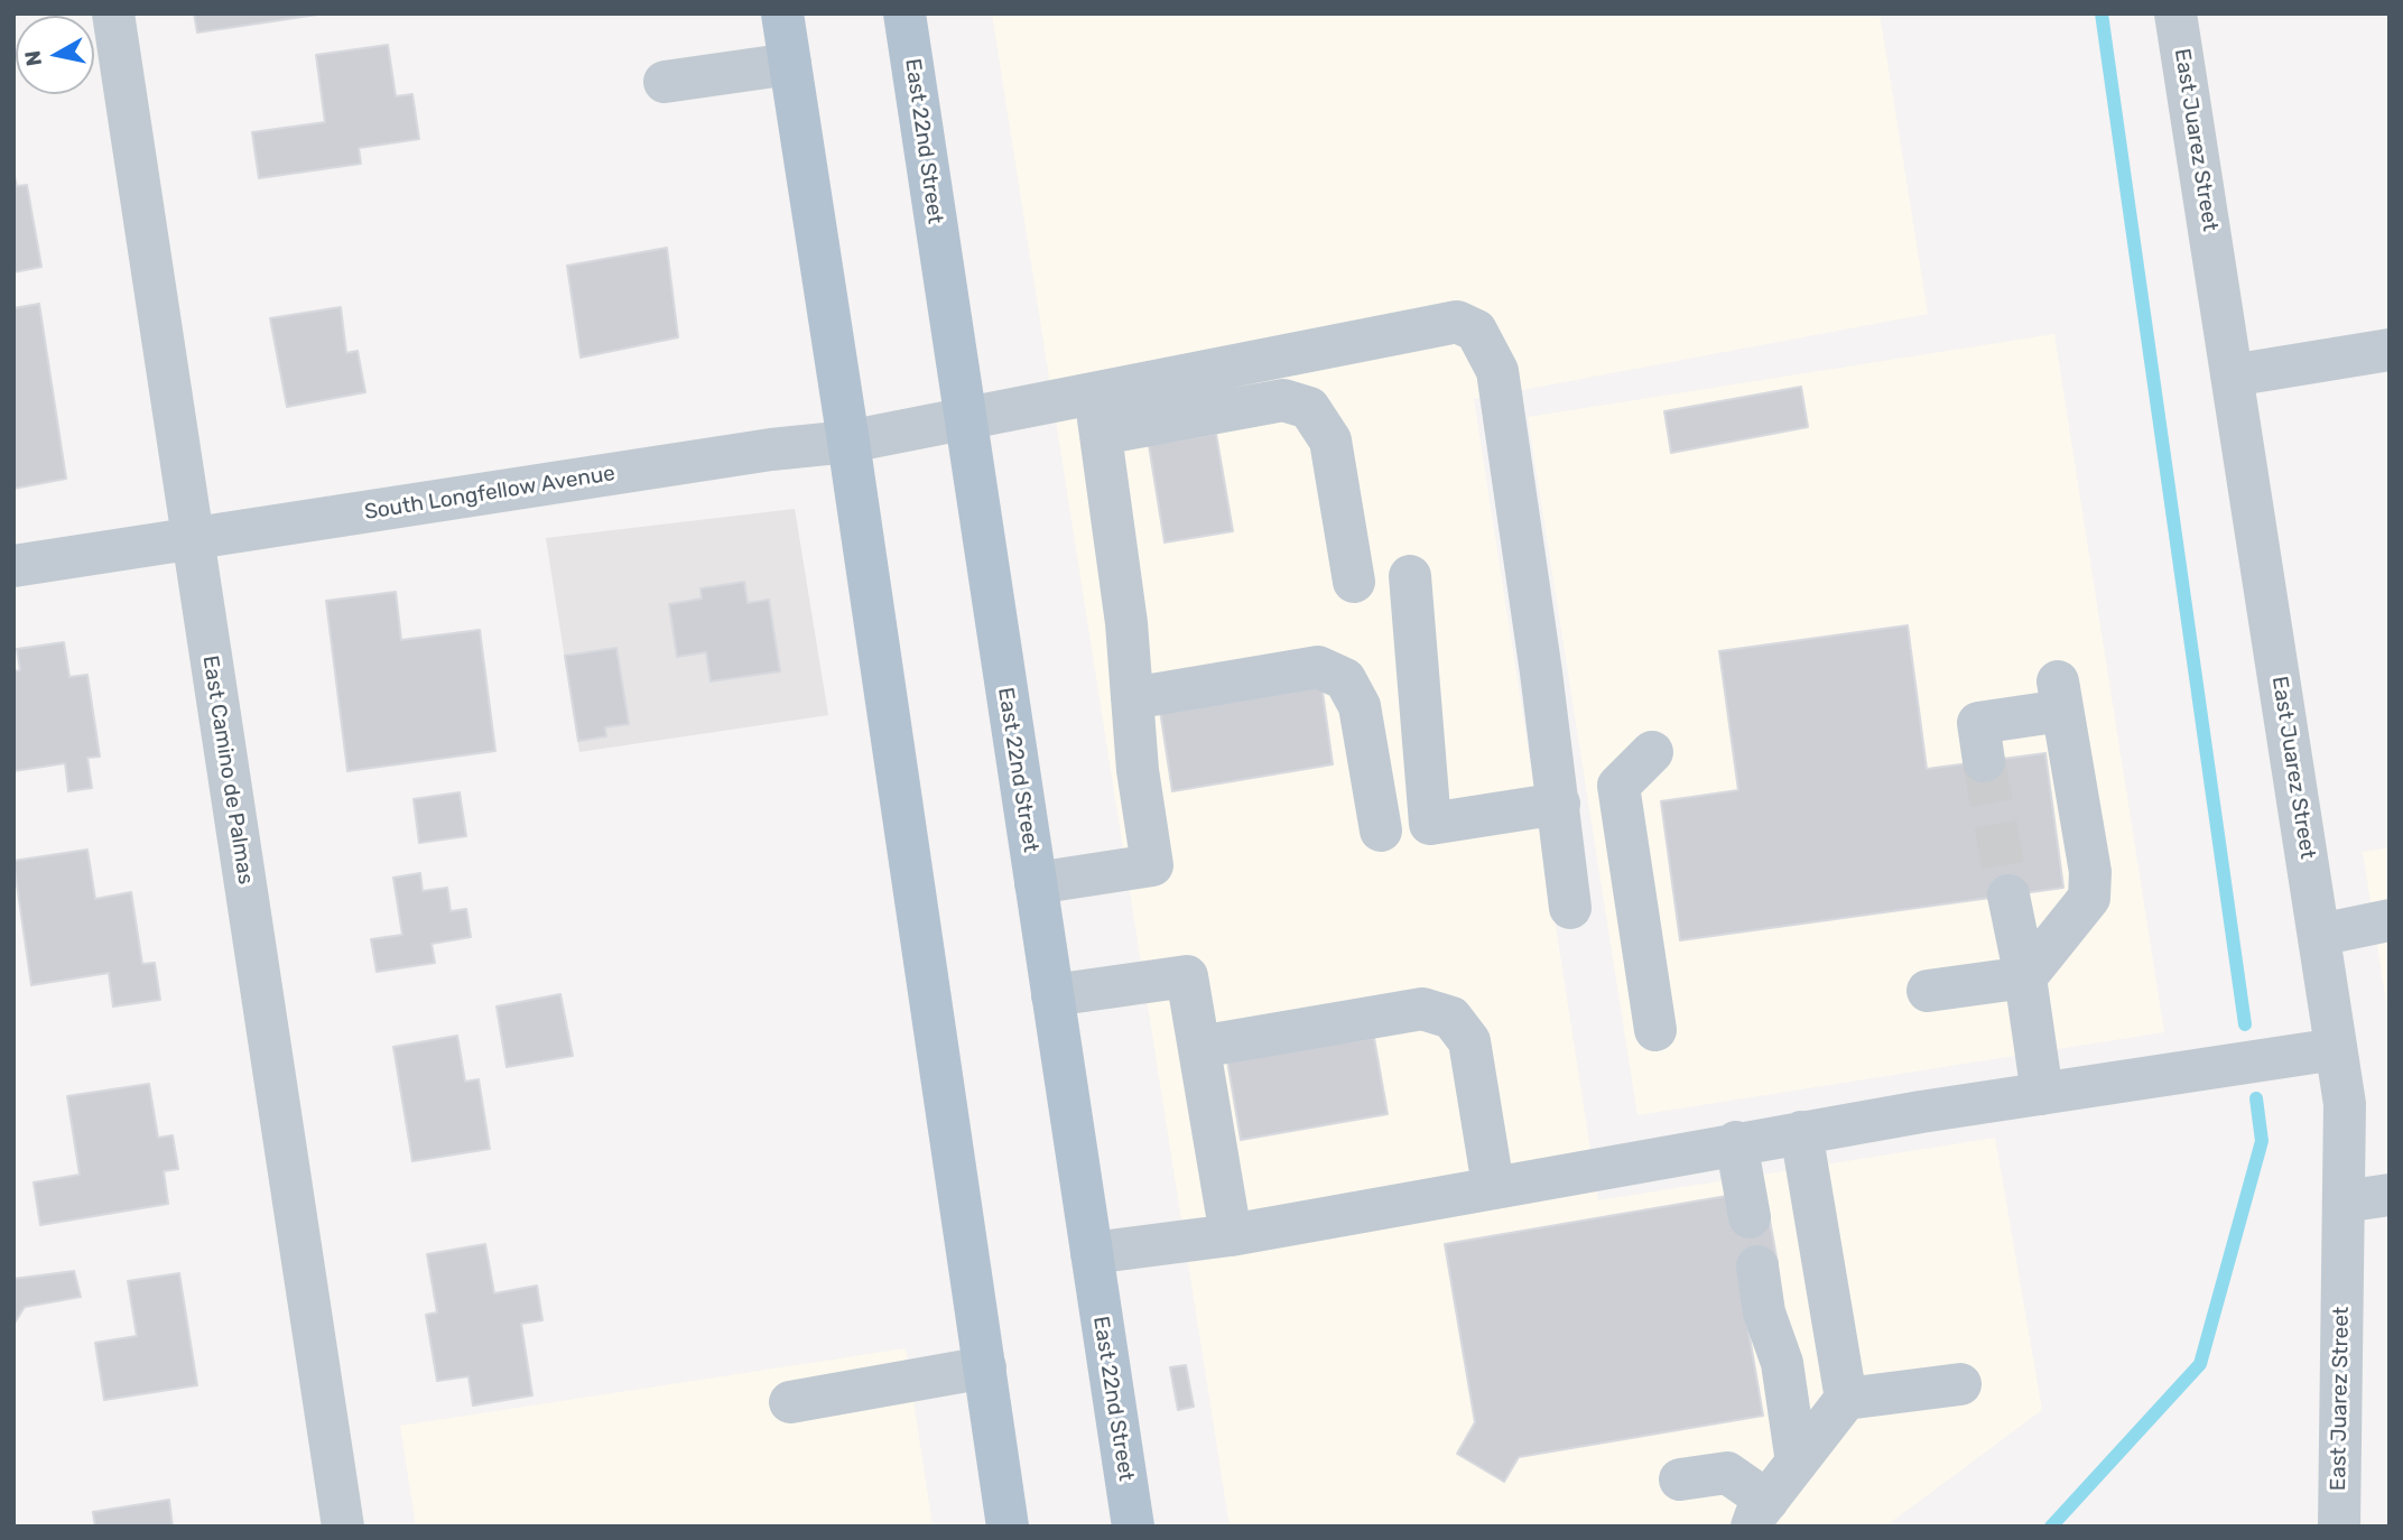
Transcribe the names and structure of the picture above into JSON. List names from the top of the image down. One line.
{"streets":{"main road":["East 22nd Street"],"street":["East Juarez Street","South Longfellow Avenue","East Camino de Palmas"]},"crossings":[["East 22nd Street","South Longfellow Avenue"],["South Longfellow Avenue","East Camino de Palmas"]],"north":"left"}
